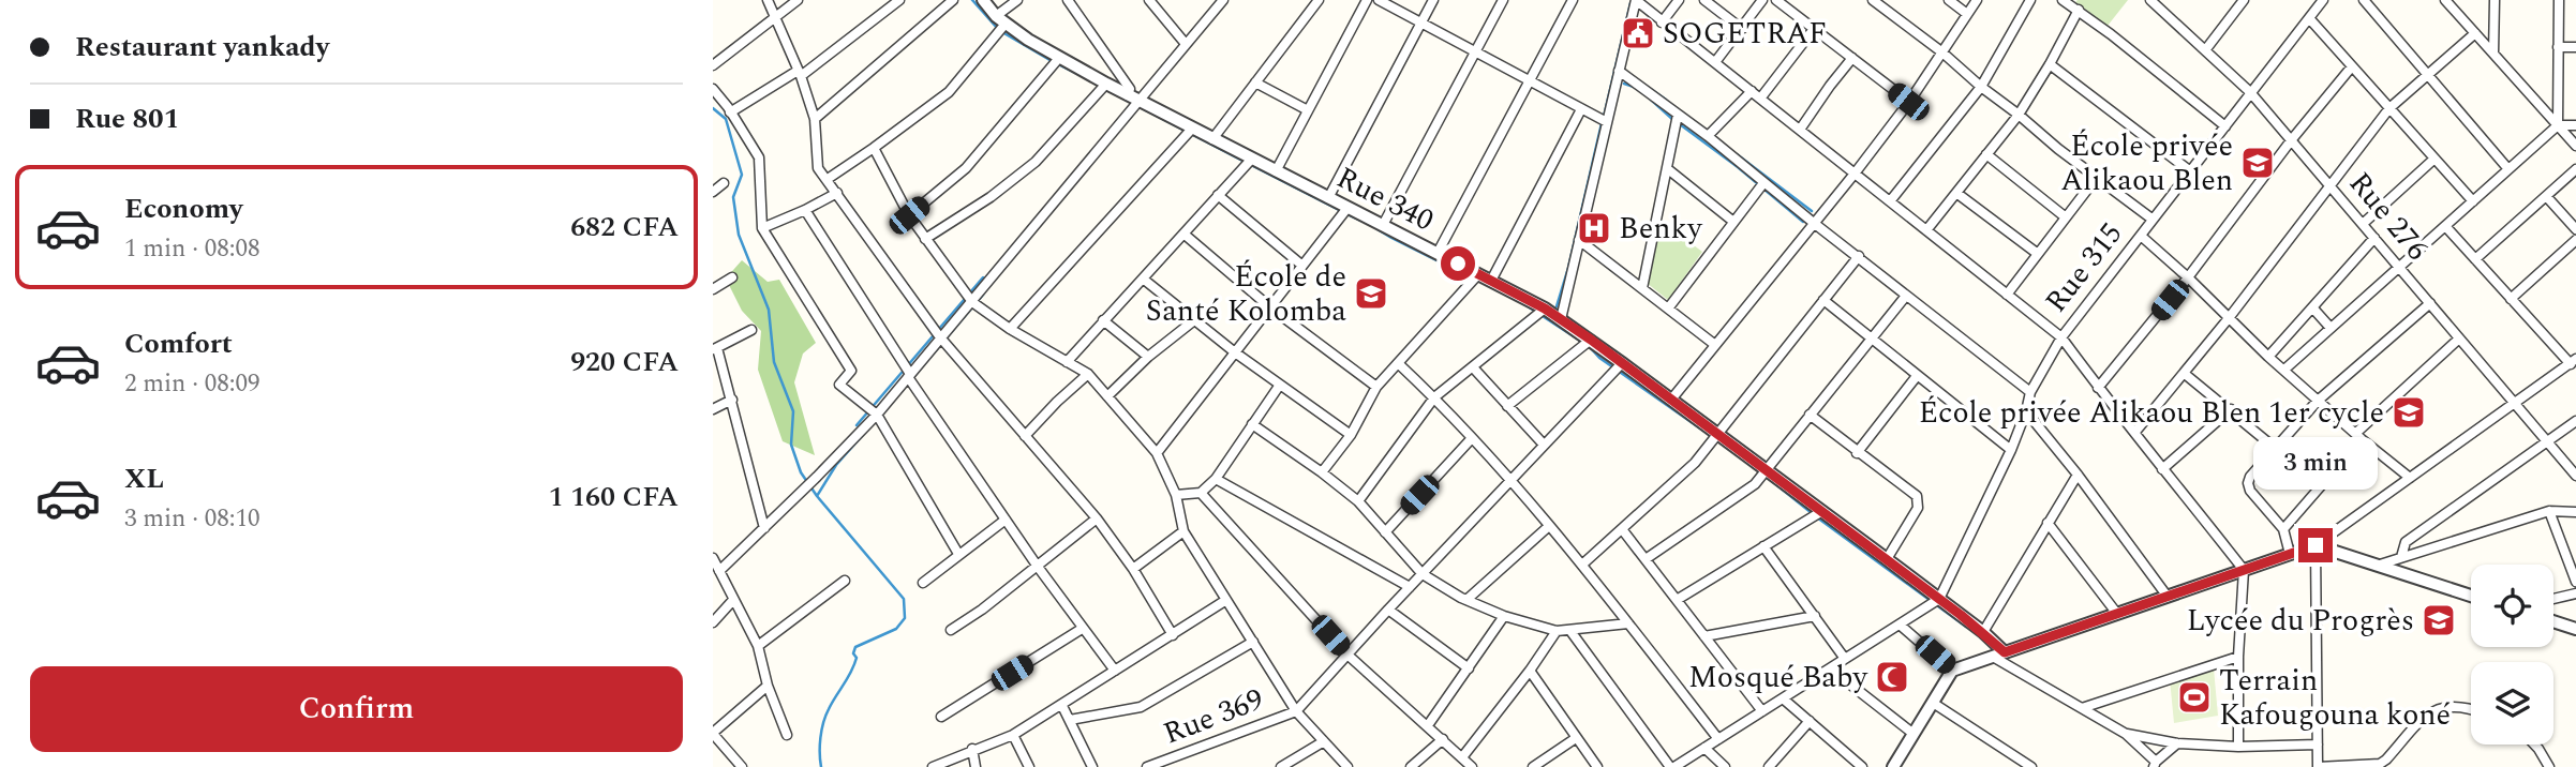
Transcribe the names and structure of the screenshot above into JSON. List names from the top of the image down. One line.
{"streets":{"street":["Rue 340","Rue 276","Rue 315","Rue 369"]},"crossings":[["Rue 340","Rue 315"],["Rue 276","Rue 315"]],"places":{"public building":["SOGETRAF"],"school or university":["École privée Alikaou Blen","École de Santé Kolomba","École privée Alikaou Blen 1er cycle","Lycée du Progrès"],"hospital":["Benky"],"mosque":["Mosqué Baby"],"sports":["Terrain Kafougouna koné"]},"page":{"banner":["Restaurant yankady","Rue 801"],"list":[{"name":"Economy","note":"1 min · 08:08","value":"682 CFA"},{"name":"Comfort","note":"2 min · 08:09","value":"920 CFA"},{"name":"XL","note":"3 min · 08:10","value":"1 160 CFA"}],"bubble":"3 min","buttons":"Confirm"}}
